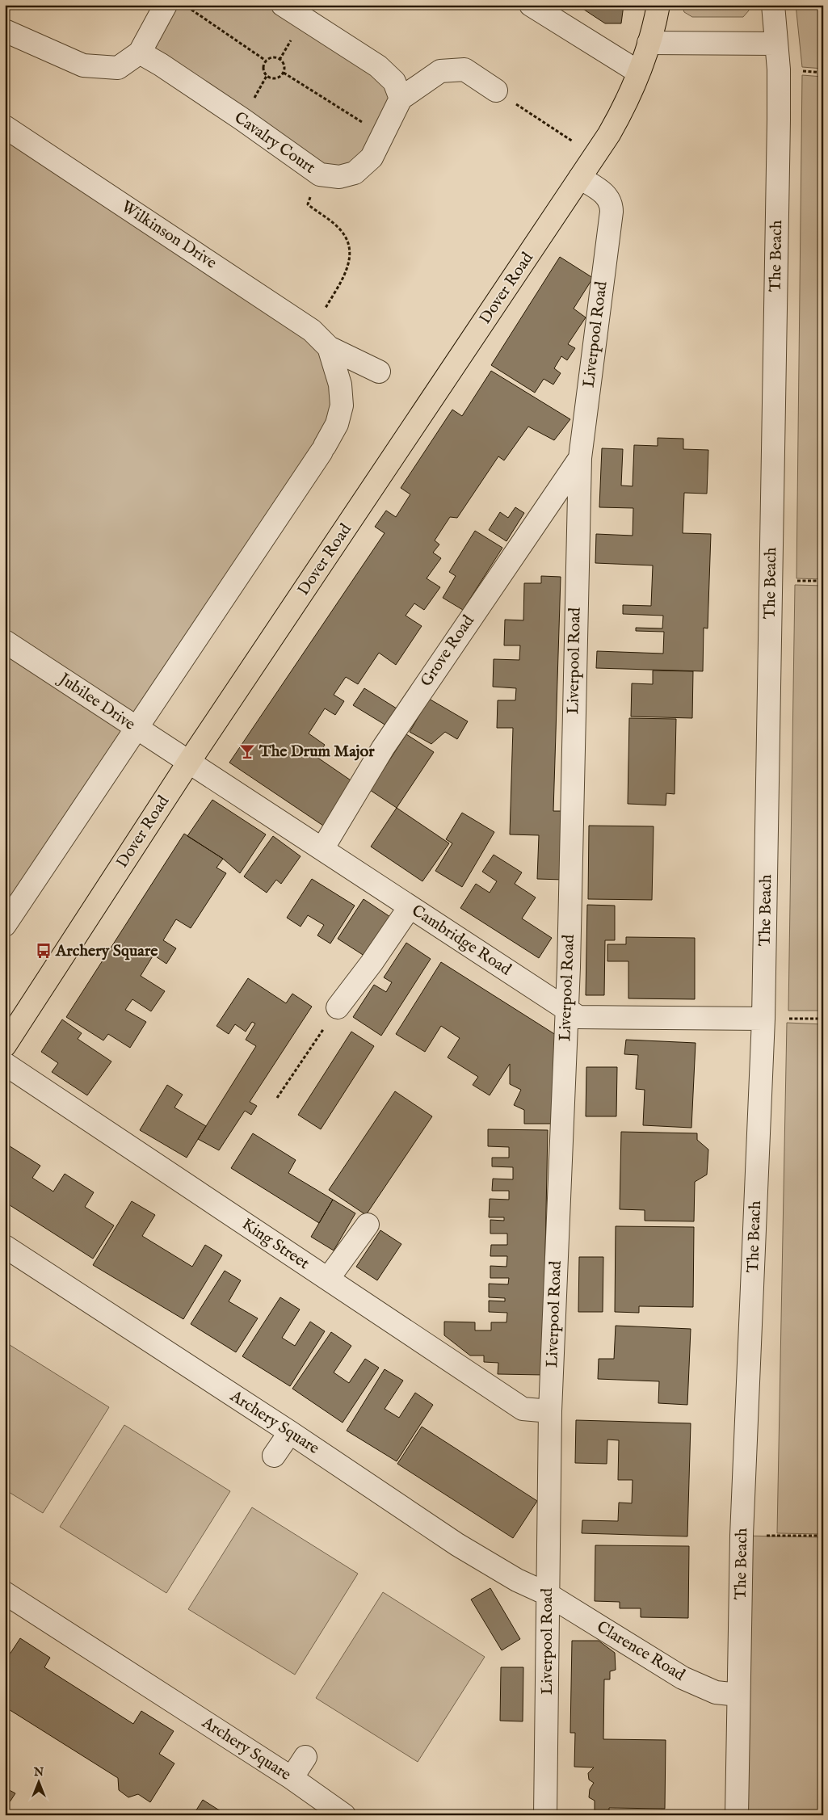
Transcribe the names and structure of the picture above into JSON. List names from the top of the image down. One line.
{"streets":{"main road":["Dover Road"],"street":["Cavalry Court","Wilkinson Drive","The Beach","Liverpool Road","Grove Road","Jubilee Drive","Cambridge Road","King Street","Archery Square","Clarence Road"]},"crossings":[["Wilkinson Drive","Jubilee Drive"],["The Beach","Cambridge Road"],["The Beach","Clarence Road"],["Dover Road","Liverpool Road"],["Dover Road","Jubilee Drive"],["Dover Road","Cambridge Road"],["Liverpool Road","Grove Road"],["Liverpool Road","Cambridge Road"],["Liverpool Road","King Street"],["Liverpool Road","Archery Square"],["Liverpool Road","Clarence Road"],["Grove Road","Cambridge Road"],["Jubilee Drive","Cambridge Road"],["Archery Square","Clarence Road"]],"places":{"bar":["The Drum Major"],"bus stop":["Archery Square"]},"north":"top"}
